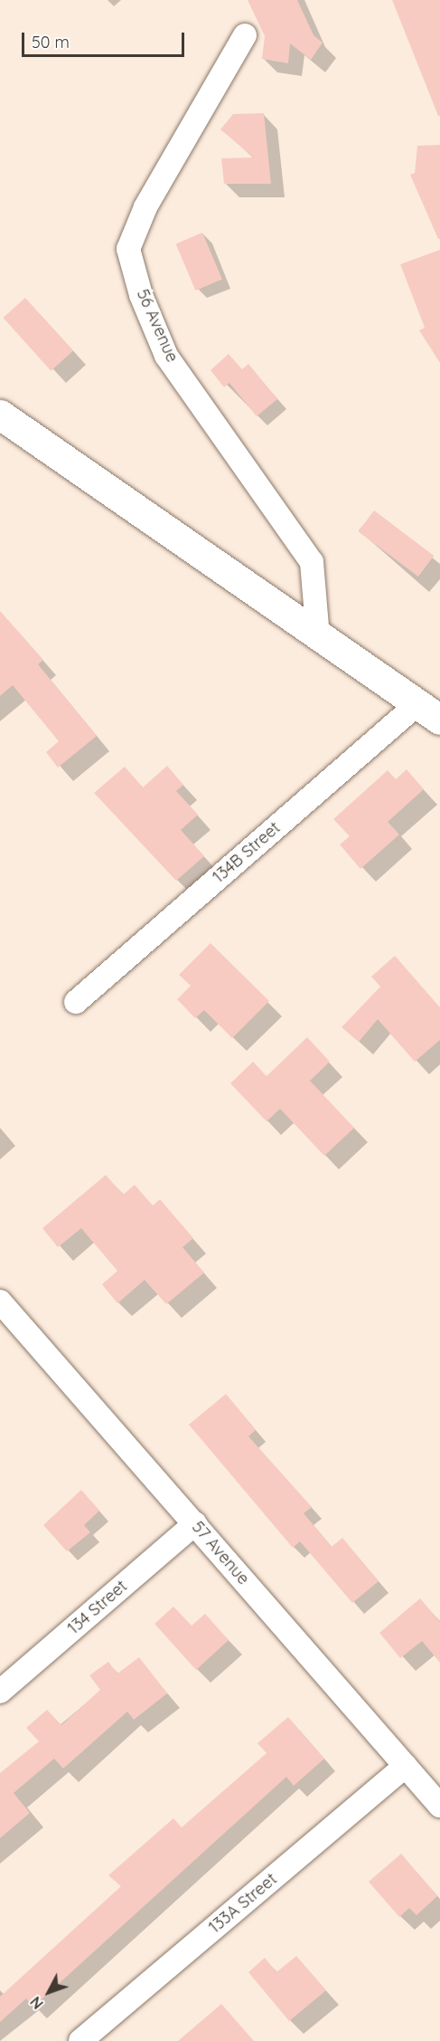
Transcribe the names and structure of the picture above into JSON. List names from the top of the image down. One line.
{"streets":{"street":["56 Avenue","134B Street","57 Avenue","134 Street","133A Street"]},"crossings":[["57 Avenue","134 Street"],["57 Avenue","133A Street"]],"scale_bar":"50 m","north":"bottom left"}
